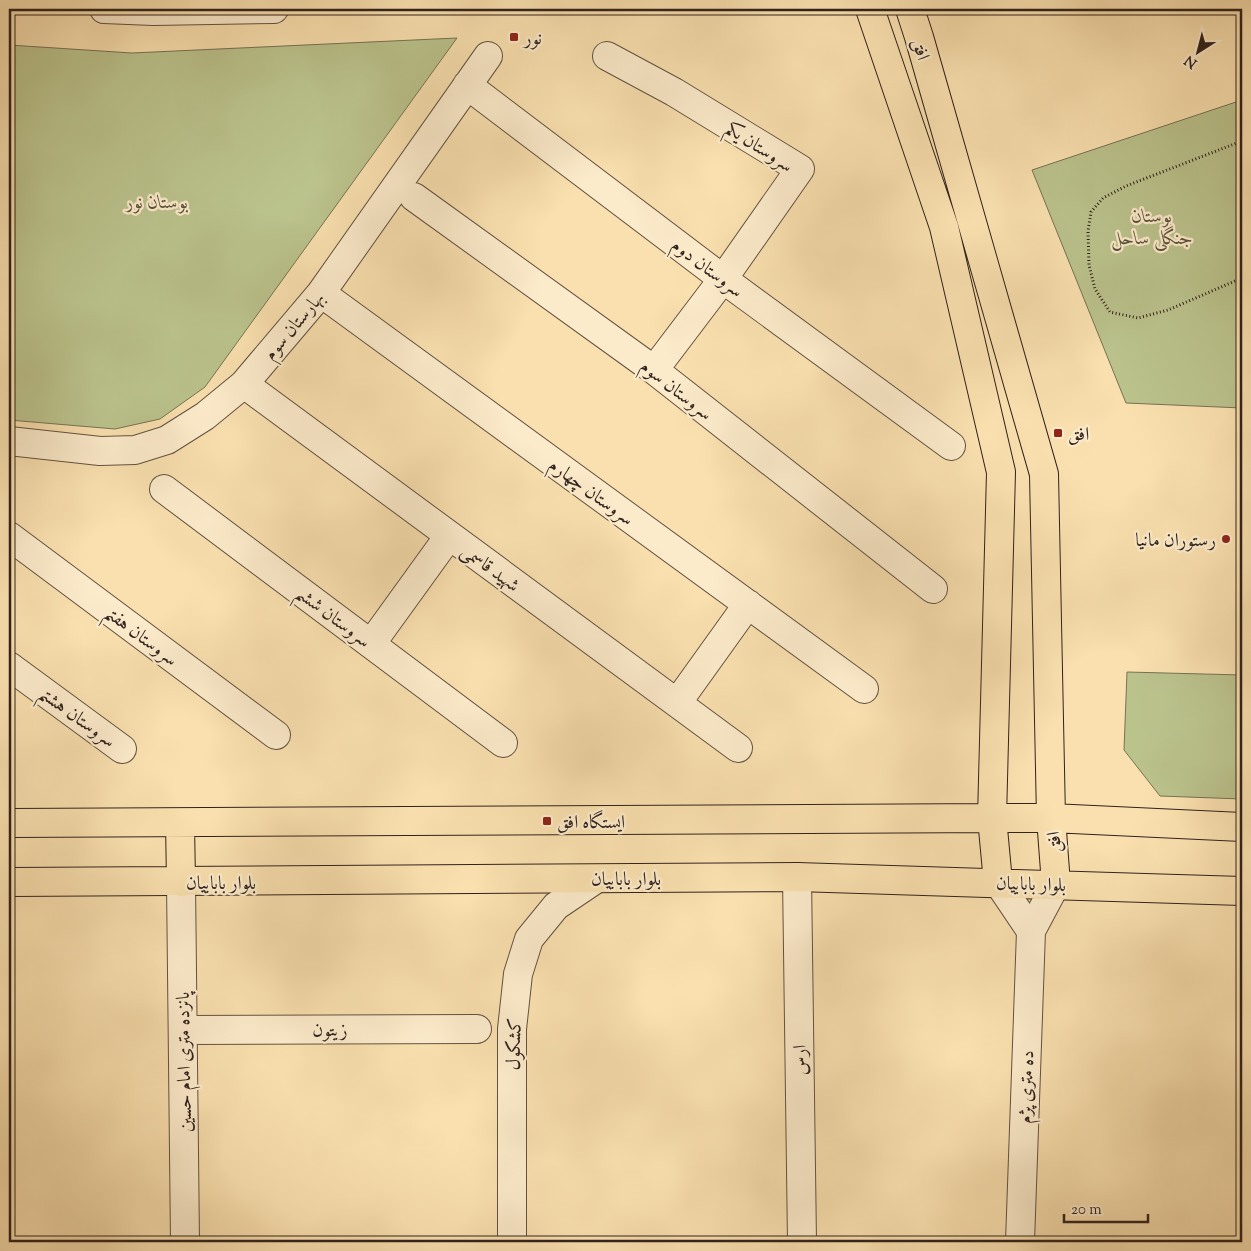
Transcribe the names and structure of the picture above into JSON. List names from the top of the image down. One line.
{"streets":{"main road":["افق","بلوار باباییان"],"street":["سروستان یکم","سروستان دوم","بهارستان سوم","سروستان سوم","سروستان چهارم","شهید قاسمی","سروستان ششم","سروستان هفتم","سروستان هشتم","زیتون","کشکول","ارس","پانزده متری امام حسین","ده متری پژم"]},"crossings":[["افق","بلوار باباییان"],["افق","ده متری پژم"],["سروستان یکم","سروستان دوم"],["سروستان دوم","بهارستان سوم"],["بهارستان سوم","سروستان چهارم"],["بهارستان سوم","شهید قاسمی"],["بلوار باباییان","کشکول"],["بلوار باباییان","ارس"],["بلوار باباییان","پانزده متری امام حسین"],["بلوار باباییان","ده متری پژم"],["زیتون","پانزده متری امام حسین"]],"parks":["بوستان نور","بوستان جنگلی ساحل"],"places":{"transit":["نور","افق","ایستگاه افق"],"other":["رستوران مانیا"]},"scale_bar":"20 m","north":"bottom left"}
